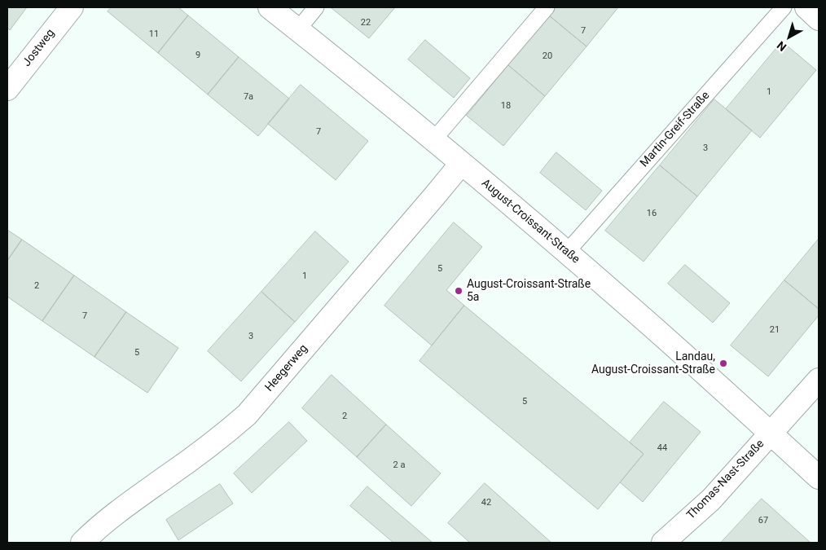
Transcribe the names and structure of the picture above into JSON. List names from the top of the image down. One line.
{"streets":{"street":["Jostweg","August-Croissant-Straße","Heegerweg","Thomas-Nast-Straße"],"lane":["Martin-Greif-Straße"]},"crossings":[["Martin-Greif-Straße","August-Croissant-Straße"],["August-Croissant-Straße","Heegerweg"],["August-Croissant-Straße","Thomas-Nast-Straße"]],"places":["August-Croissant-Straße 5a","Landau, August-Croissant-Straße"],"house_numbers":["22","7","11","9","20","1","7a","18","7","3","16","5","1","2","7","21","3","5","5","2","44","2 a","42","67"],"north":"bottom left"}
